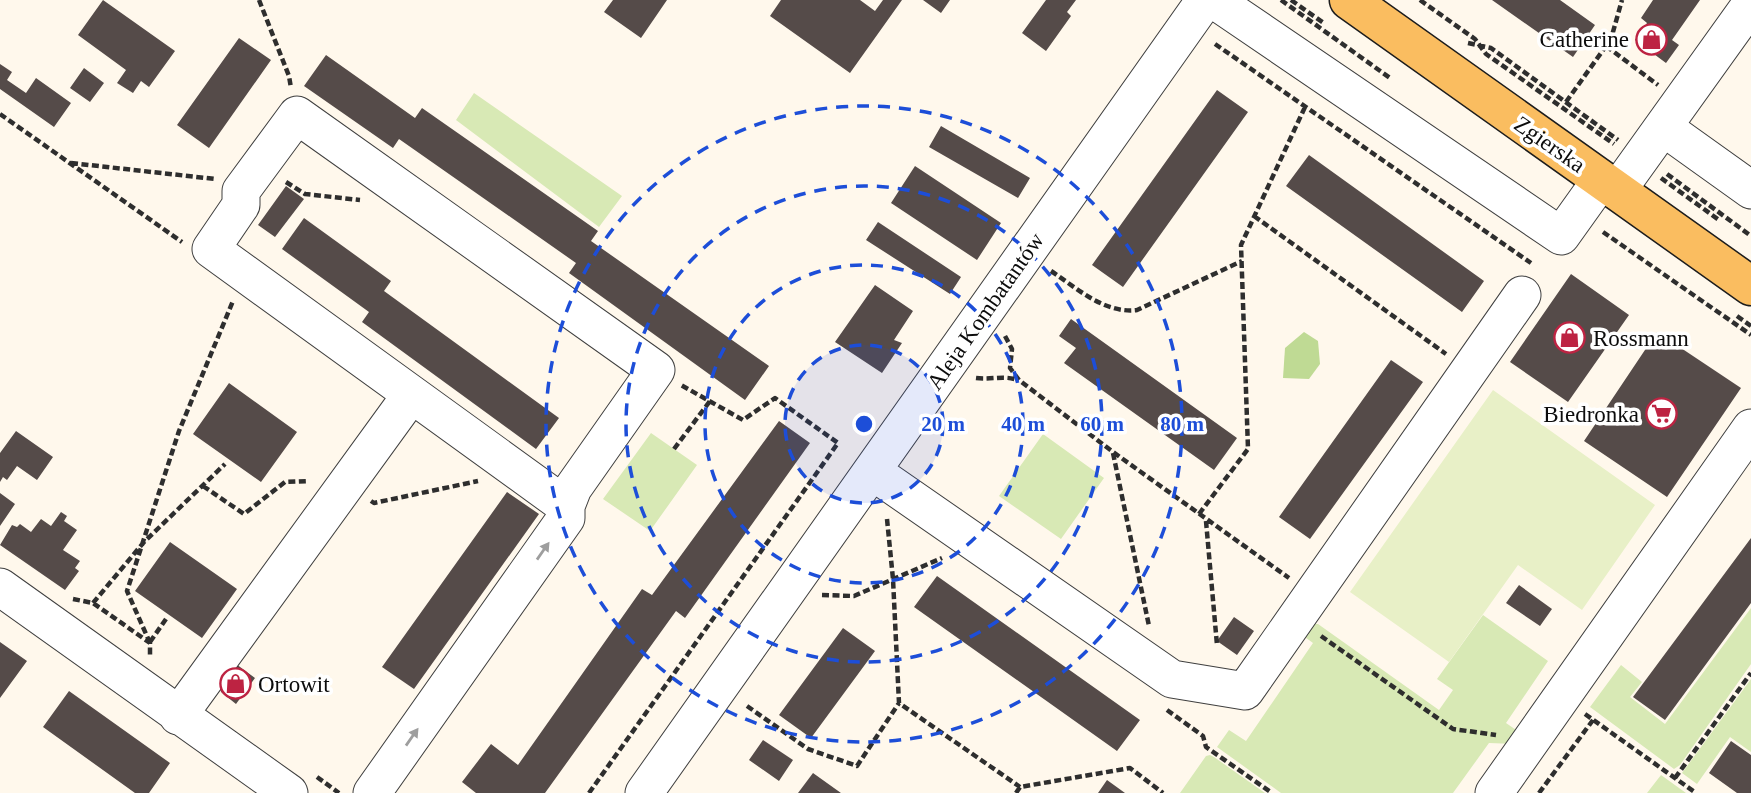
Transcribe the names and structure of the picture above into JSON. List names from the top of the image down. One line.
{"streets":{"main road":["Zgierska"],"street":["Aleja Kombatantów"]},"places":{"shop":["Catherine","Rossmann","Ortowit"],"supermarket":["Biedronka"]},"rings":["20 m","40 m","60 m","80 m"]}
